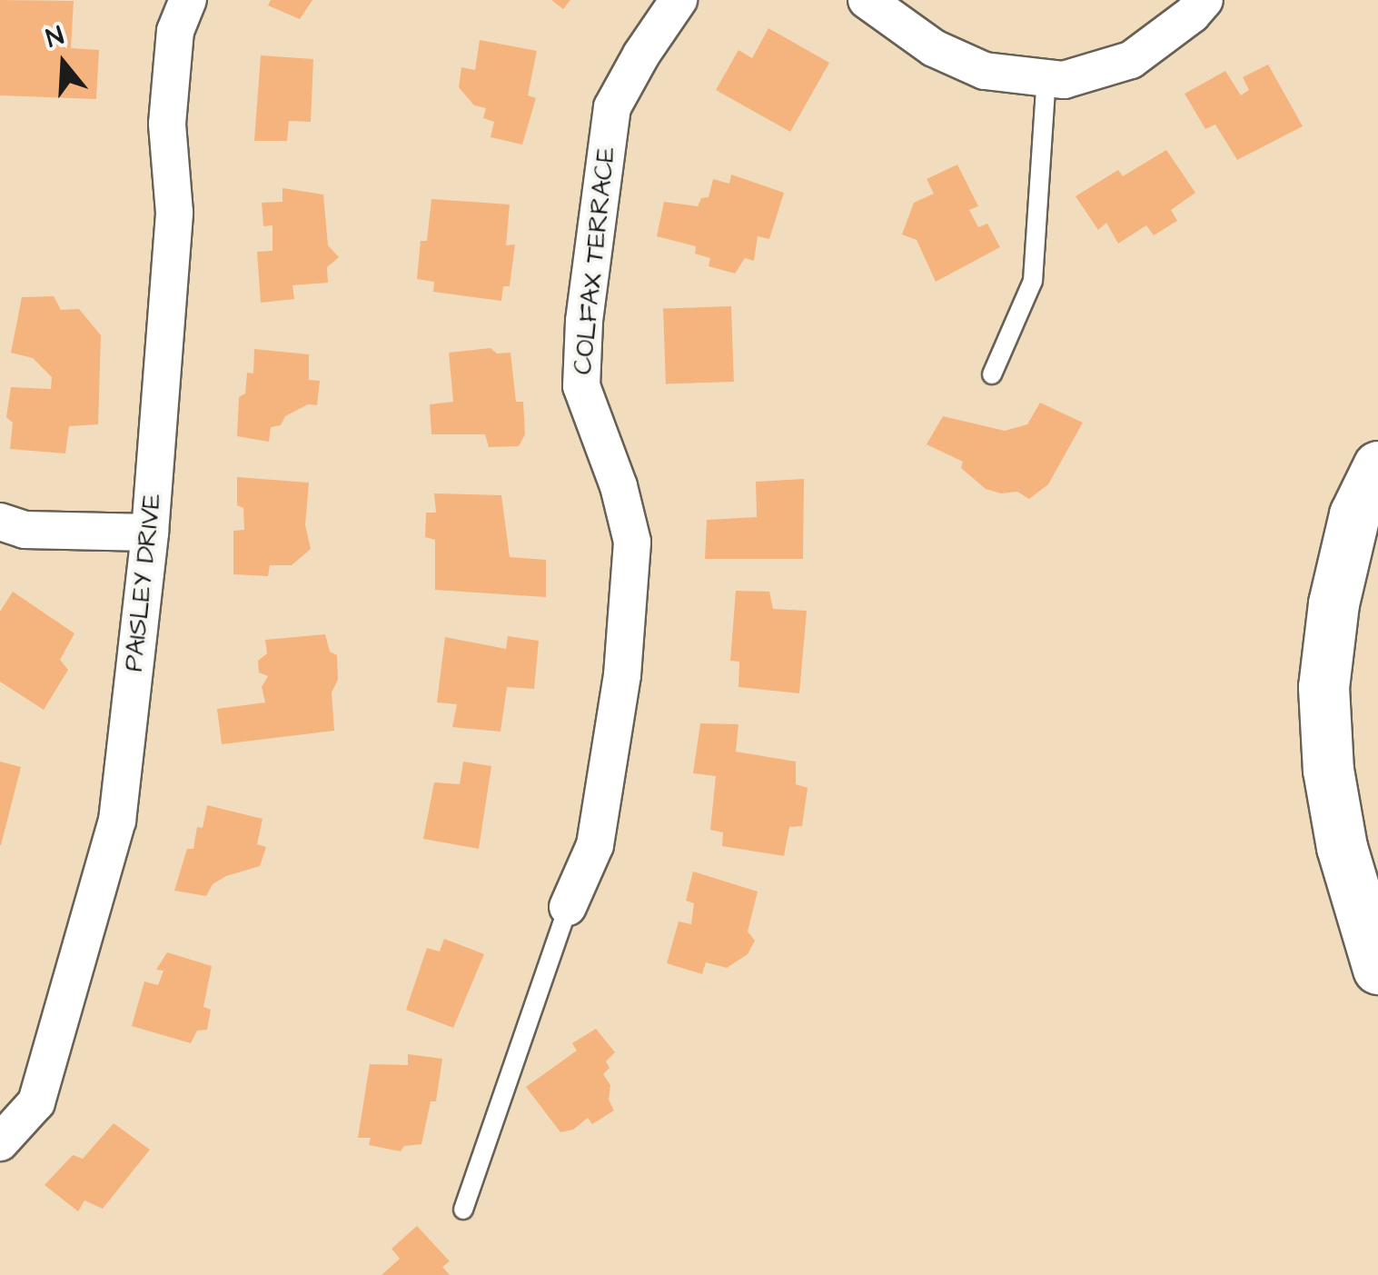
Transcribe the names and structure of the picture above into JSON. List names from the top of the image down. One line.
{"streets":{"street":["COLFAX TERRACE","PAISLEY DRIVE"]},"north":"top"}
